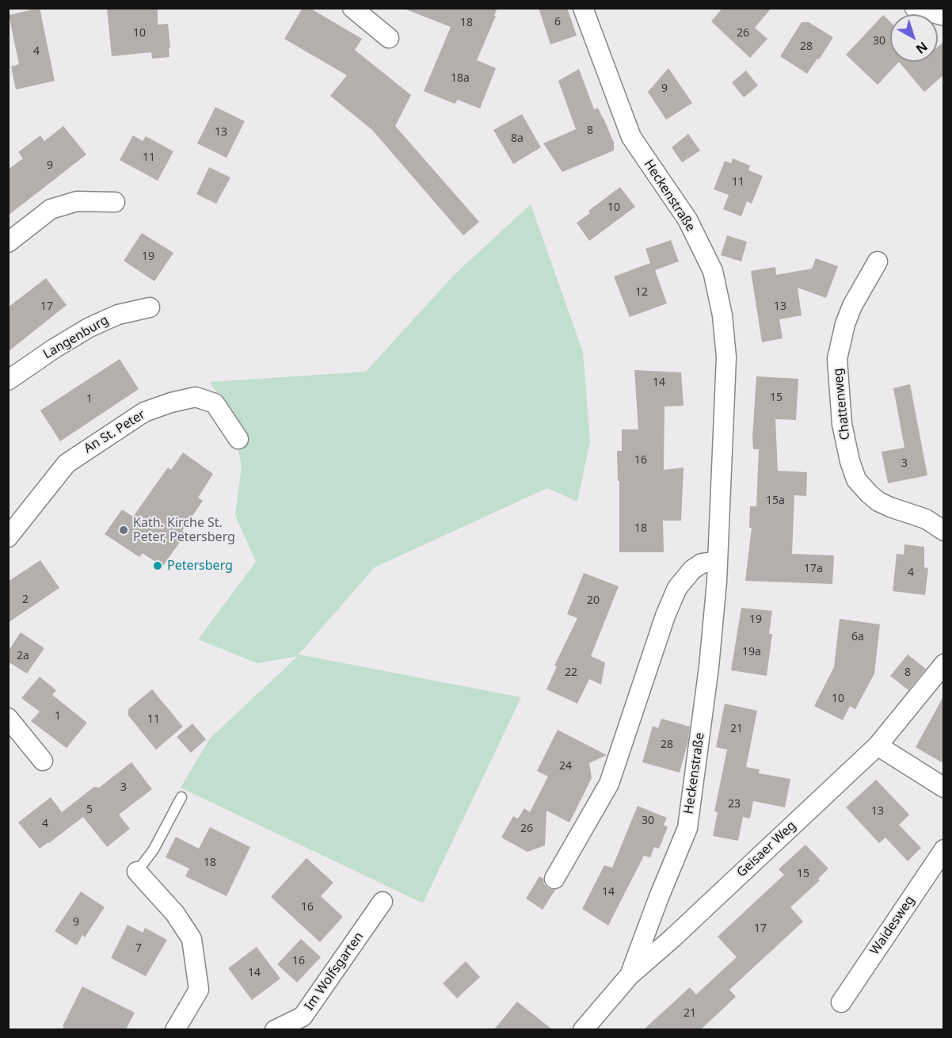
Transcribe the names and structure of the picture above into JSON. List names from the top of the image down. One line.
{"streets":{"street":["Heckenstraße","Langenburg","Chattenweg","An St. Peter","Geisaer Weg","Waidesweg","Im Wolfsgarten"]},"crossings":[["Heckenstraße","Geisaer Weg"]],"places":["Kath. Kirche St. Peter, Petersberg","Petersberg"],"house_numbers":["6","18","10","26","30","28","4","18a","9","8","13","8a","11","9","11","10","19","12","17","13","14","15","1","16","3","15a","18","17a","4","2","20","19","6a","19a","2a","22","8","10","1","11","21","28","24","3","23","5","13","30","4","26","18","15","14","16","9","17","7","16","14","21"],"north":"bottom right"}
